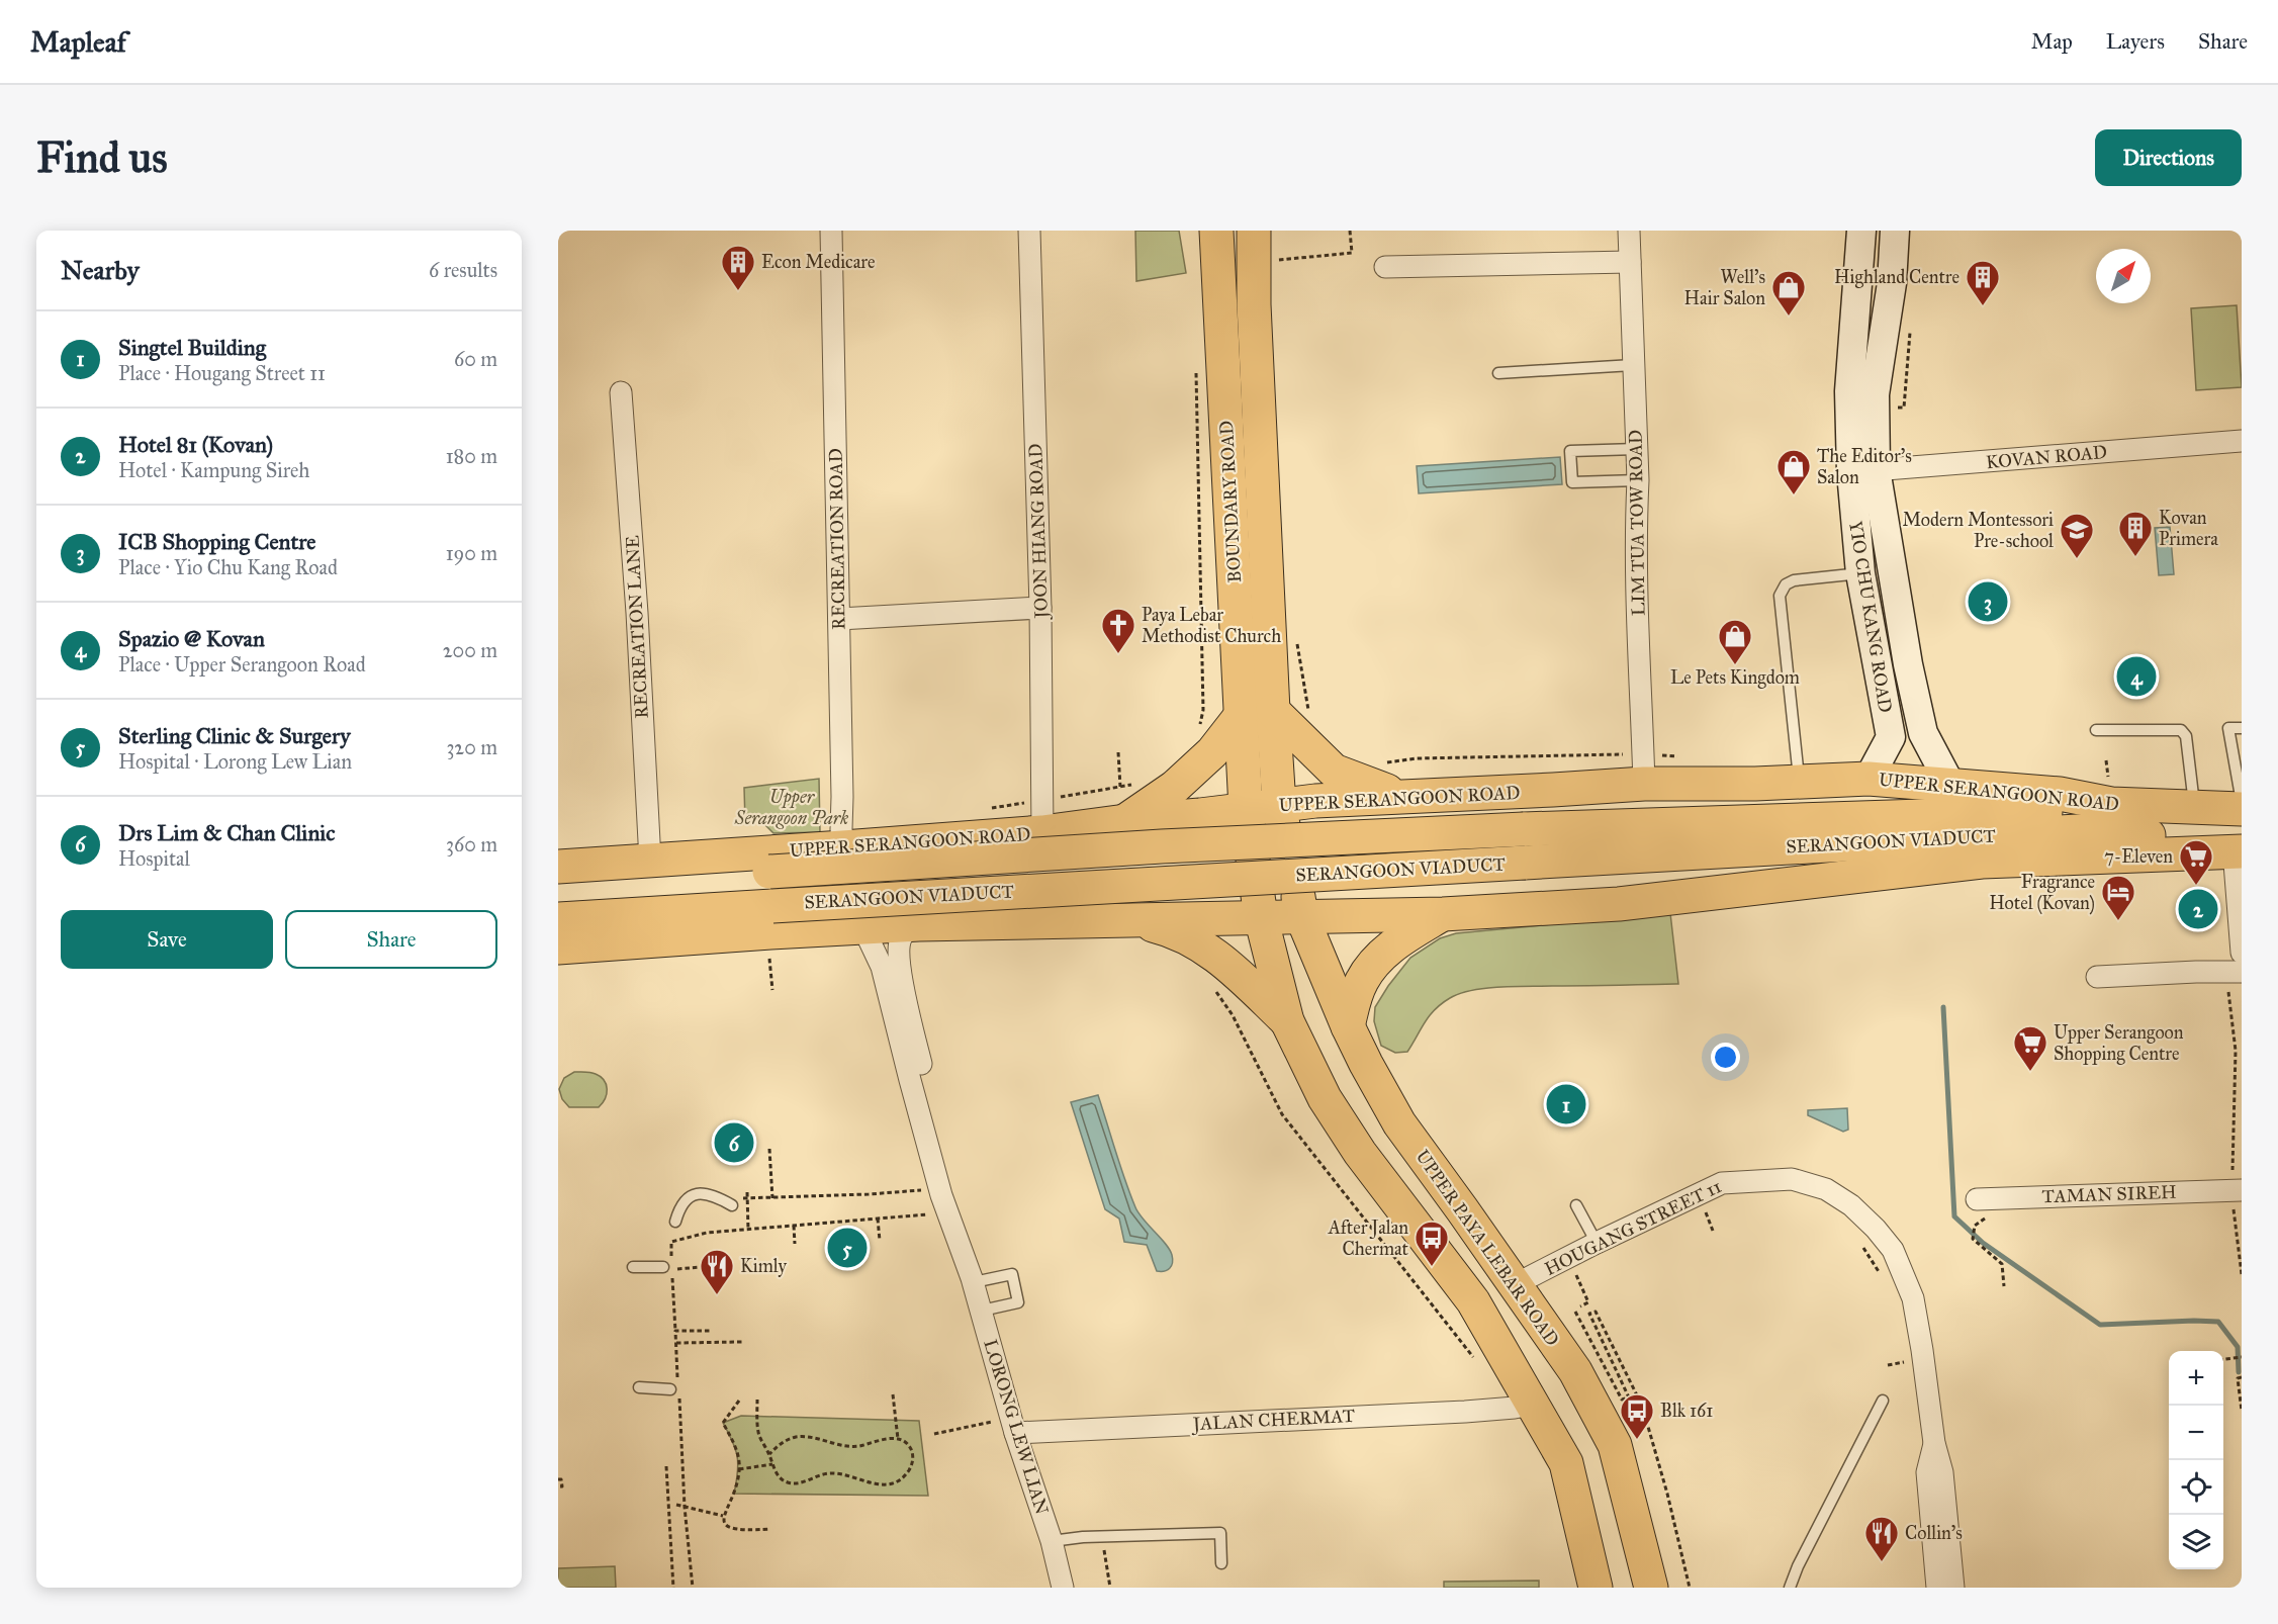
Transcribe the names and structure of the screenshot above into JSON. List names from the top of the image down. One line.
{"streets":{"main road":["BOUNDARY ROAD","YIO CHU KANG ROAD","UPPER SERANGOON ROAD","SERANGOON VIADUCT","UPPER PAYA LEBAR ROAD"],"street":["KOVAN ROAD","LIM TUA TOW ROAD","JOON HIANG ROAD","RECREATION ROAD","RECREATION LANE","TAMAN SIREH","HOUGANG STREET 11","JALAN CHERMAT","LORONG LEW LIAN"]},"crossings":[["KOVAN ROAD","YIO CHU KANG ROAD"],["BOUNDARY ROAD","UPPER SERANGOON ROAD"],["BOUNDARY ROAD","UPPER PAYA LEBAR ROAD"],["LIM TUA TOW ROAD","UPPER SERANGOON ROAD"],["JOON HIANG ROAD","UPPER SERANGOON ROAD"],["RECREATION ROAD","UPPER SERANGOON ROAD"],["YIO CHU KANG ROAD","UPPER SERANGOON ROAD"],["RECREATION LANE","UPPER SERANGOON ROAD"],["UPPER SERANGOON ROAD","SERANGOON VIADUCT"],["HOUGANG STREET 11","UPPER PAYA LEBAR ROAD"],["JALAN CHERMAT","LORONG LEW LIAN"]],"parks":["Upper Serangoon Park"],"places":{"building":["Econ Medicare","Highland Centre","Kovan Primera"],"shop":["Well's Hair Salon","The Editor's Salon","Le Pets Kingdom"],"school or university":["Modern Montessori Pre-school"],"church":["Paya Lebar Methodist Church"],"supermarket":["7-Eleven","Upper Serangoon Shopping Centre"],"hotel":["Fragrance Hotel (Kovan)"],"bus stop":["After Jalan Chermat","Blk 161"],"restaurant":["Kimly","Collin's"]},"north":"top right","page":{"header":"Mapleaf","nav":["Map","Layers","Share"],"buttons":["Directions",["Save","Share"]],"title":"Find us","heading":["Nearby","6 results"],"list":[{"mark":"1","name":"Singtel Building","note":"Place · Hougang Street 11","value":"60 m"},{"mark":"2","name":"Hotel 81 (Kovan)","note":"Hotel · Kampung Sireh","value":"180 m"},{"mark":"3","name":"ICB Shopping Centre","note":"Place · Yio Chu Kang Road","value":"190 m"},{"mark":"4","name":"Spazio @ Kovan","note":"Place · Upper Serangoon Road","value":"200 m"},{"mark":"5","name":"Sterling Clinic & Surgery","note":"Hospital · Lorong Lew Lian","value":"320 m"},{"mark":"6","name":"Drs Lim & Chan Clinic","note":"Hospital","value":"360 m"}],"pins":["3","4","2","1","6","5"],"map_buttons":["+","−"]}}
